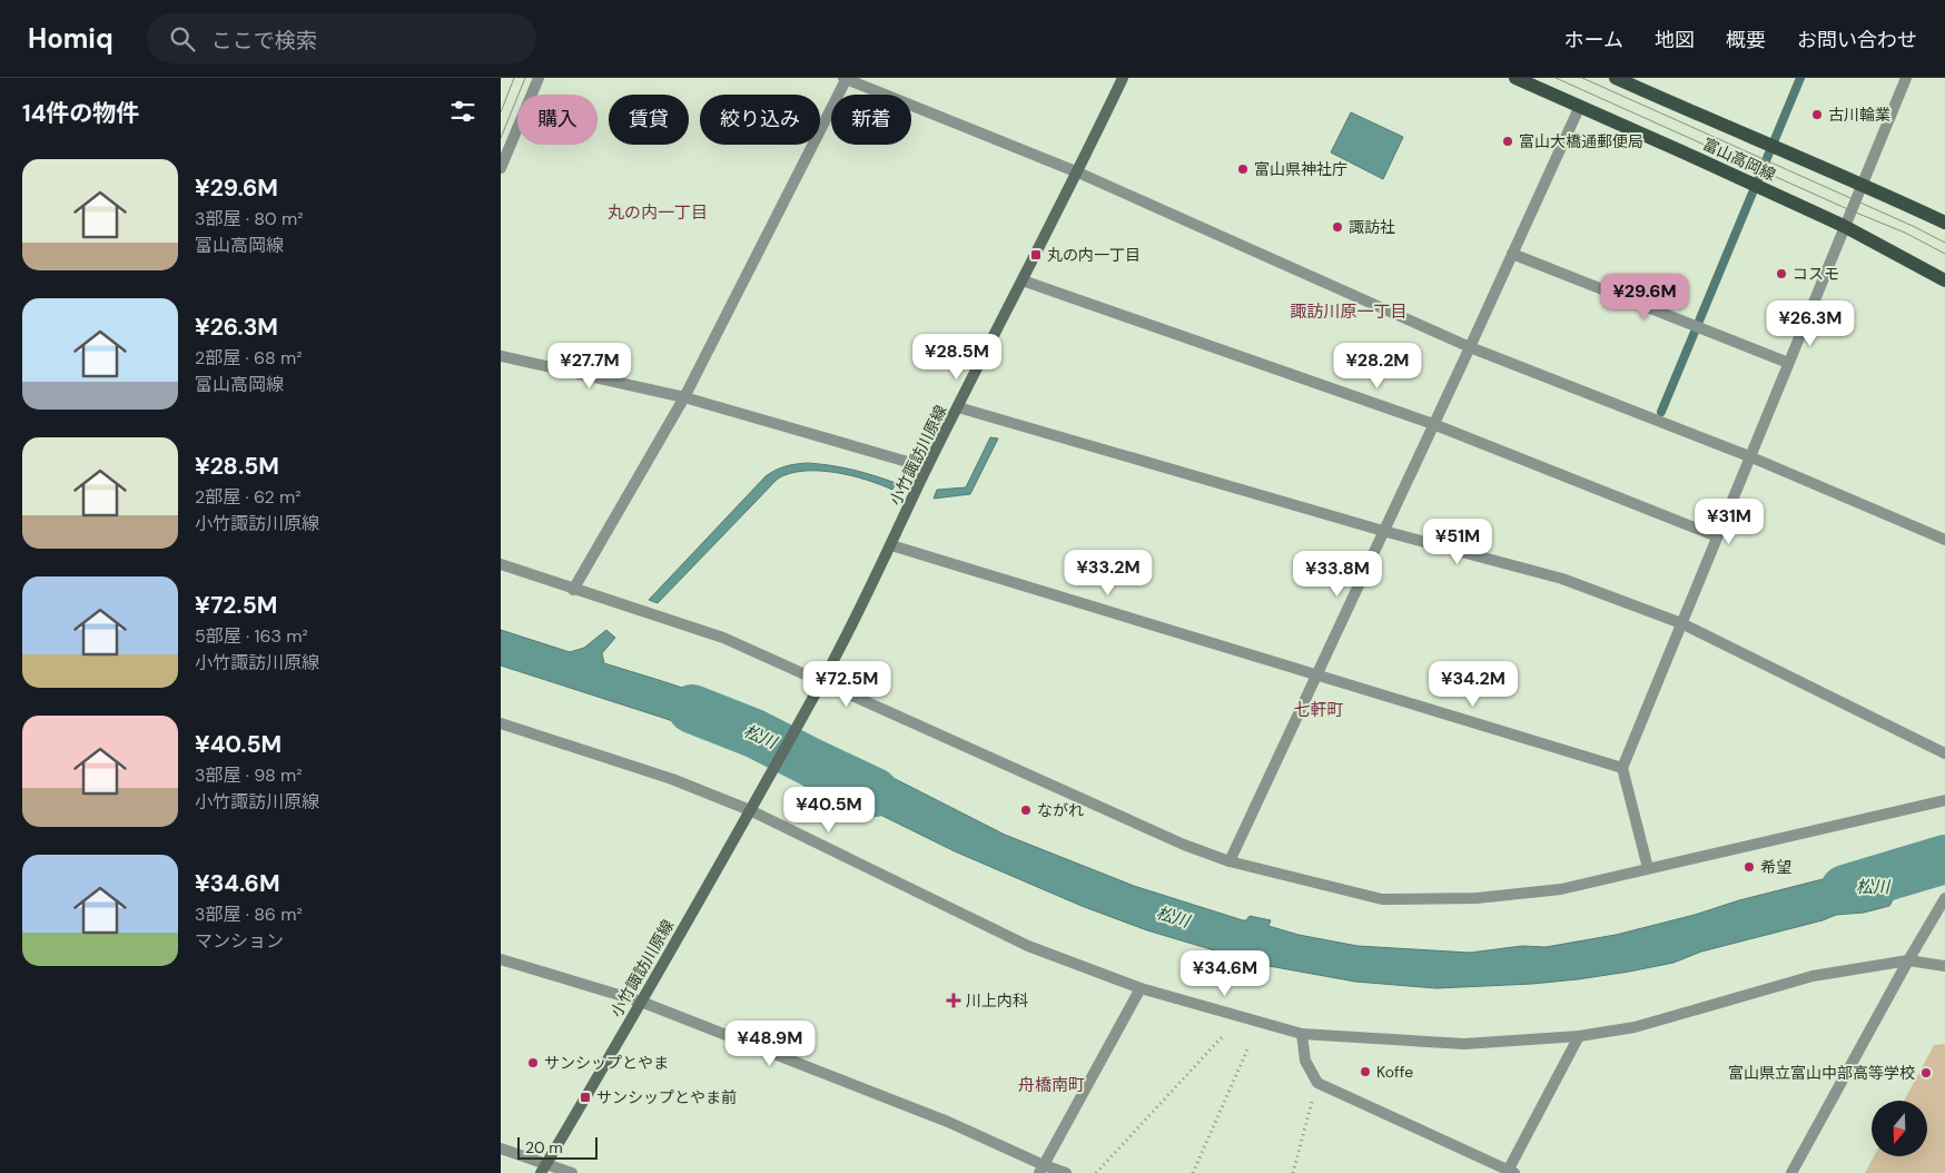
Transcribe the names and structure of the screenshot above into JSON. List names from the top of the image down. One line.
{"streets":{"main road":["富山高岡線","小竹諏訪川原線"]},"districts":["丸の内一丁目","諏訪川原一丁目","七軒町","舟橋南町"],"water":["松川"],"places":{"other":["古川輪業","富山大橋通郵便局","富山県神社庁","諏訪社","コスモ","ながれ","希望","サンシップとやま","Koffe","富山県立富山中部高等学校"],"transit":["丸の内一丁目","サンシップとやま前"],"health":["川上内科"]},"scale_bar":"20 m","north":"bottom","page":{"header":"Homiq","search":"ここで検索","nav":["ホーム","地図","概要","お問い合わせ"],"heading":"14件の物件","chip":["購入","賃貸","絞り込み","新着"],"list":[{"name":"¥29.6M","note":"3部屋 · 80 m² · 富山高岡線"},{"name":"¥26.3M","note":"2部屋 · 68 m² · 富山高岡線"},{"name":"¥28.5M","note":"2部屋 · 62 m² · 小竹諏訪川原線"},{"name":"¥72.5M","note":"5部屋 · 163 m² · 小竹諏訪川原線"},{"name":"¥40.5M","note":"3部屋 · 98 m² · 小竹諏訪川原線"},{"name":"¥34.6M","note":"3部屋 · 86 m² · マンション"}],"price":["¥29.6M","¥26.3M","¥28.5M","¥27.7M","¥28.2M","¥31M","¥51M","¥33.2M","¥33.8M","¥72.5M","¥34.2M","¥40.5M","¥34.6M","¥48.9M"],"scale":"20 m"}}
